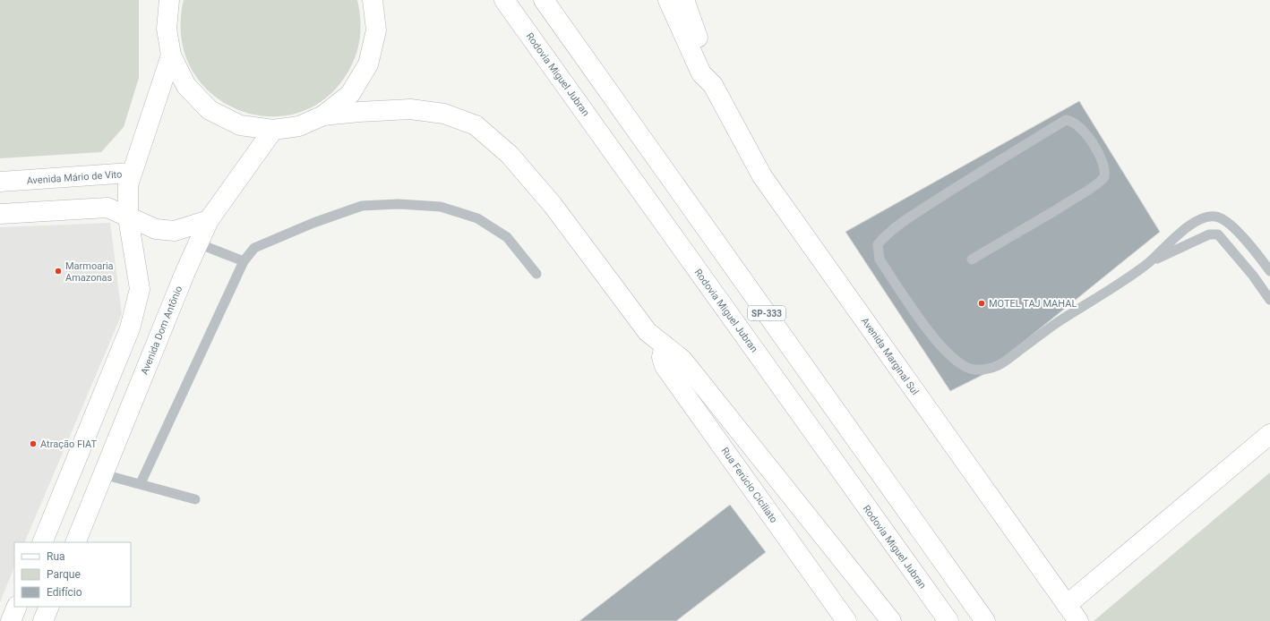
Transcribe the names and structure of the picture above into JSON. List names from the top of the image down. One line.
{"streets":{"main road":["Rodovia Miguel Jubran","Avenida Mário de Vito","SP-333","Avenida Dom Antônio","Avenida Marginal Sul","Rua Ferúcio Ciciliato"]},"places":["Marmoaria Amazonas","MOTEL TAJ MAHAL","Atração FIAT"],"legend":["Rua","Parque","Edifício"]}
